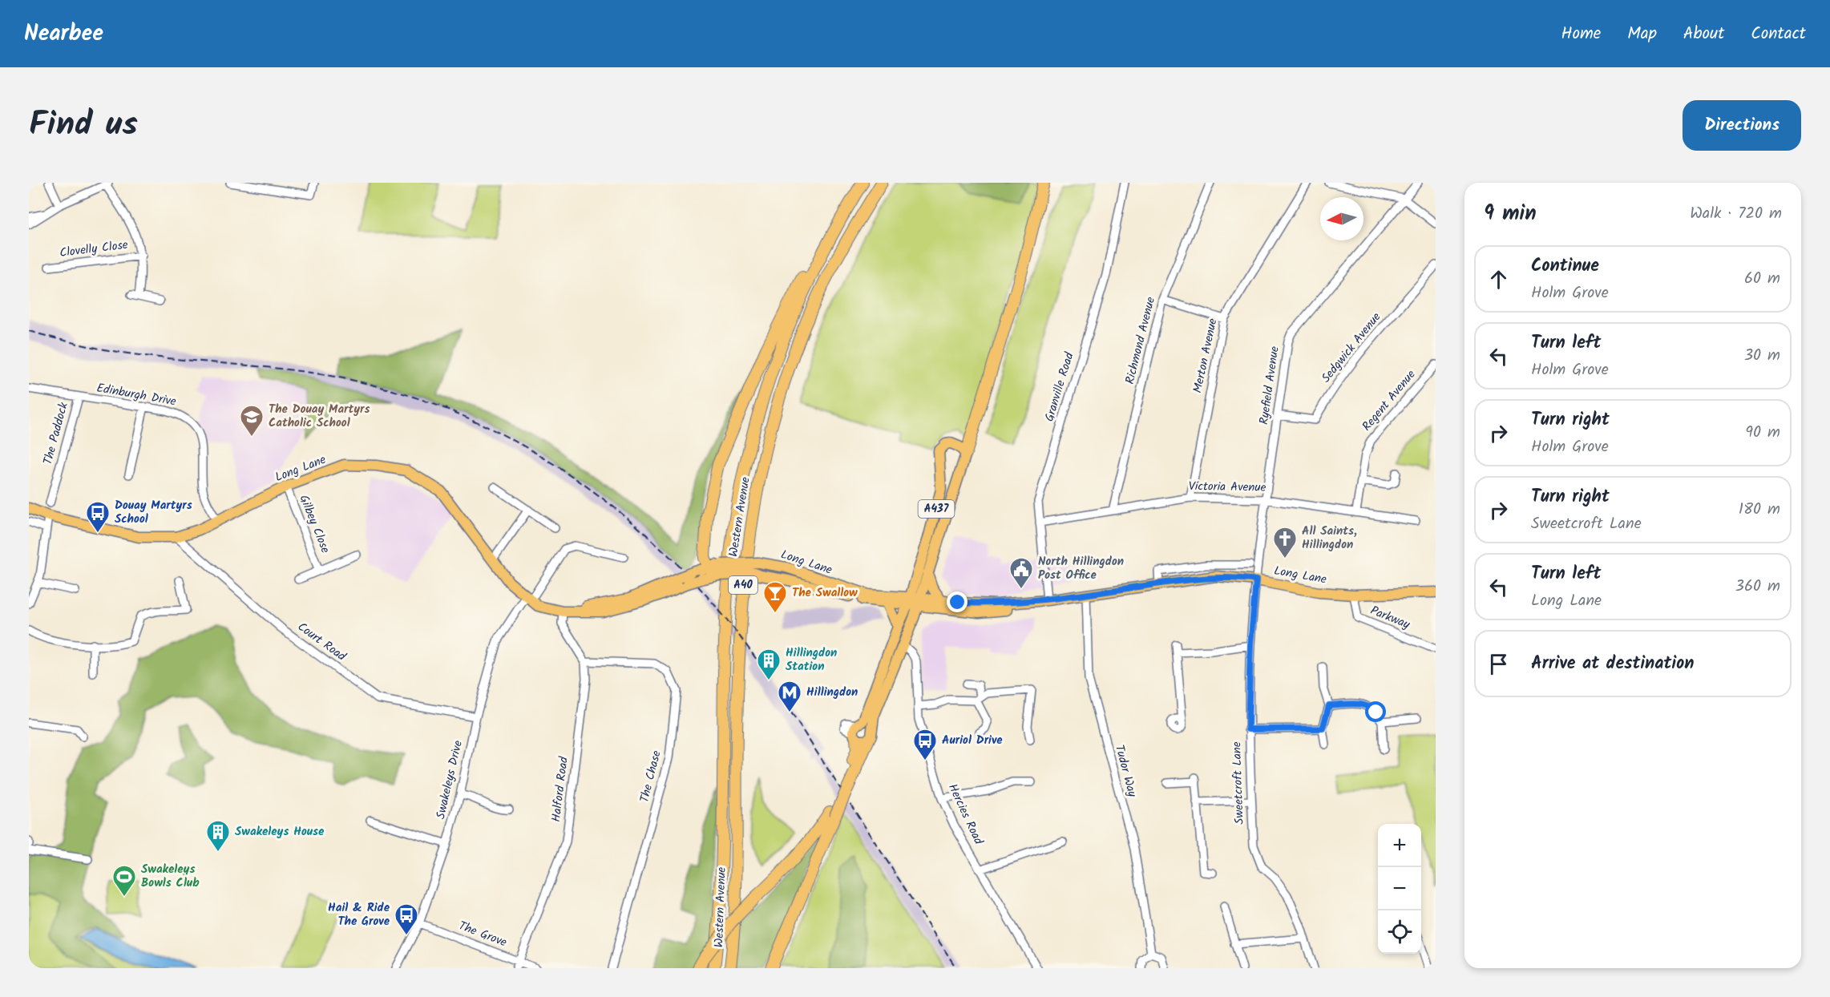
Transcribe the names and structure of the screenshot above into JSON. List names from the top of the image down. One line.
{"streets":{"highway":["Western Avenue","A40"],"main road":["Long Lane","A437"],"street":["Clovelly Close","Richmond Avenue","Sedgwick Avenue","Merton Avenue","Ryefield Avenue","Granville Road","Edinburgh Drive","Regent Avenue","The Paddock","Victoria Avenue","Gilbey Close","Parkway","Court Road","Tudor Way","The Chase","Swakeleys Drive","Sweetcroft Lane","Halford Road","Hercies Road","The Grove"]},"crossings":[["Richmond Avenue","Victoria Avenue"],["Sedgwick Avenue","Ryefield Avenue"],["Merton Avenue","Victoria Avenue"],["Ryefield Avenue","Long Lane"],["Ryefield Avenue","Victoria Avenue"],["Ryefield Avenue","Sweetcroft Lane"],["Granville Road","Long Lane"],["Granville Road","Victoria Avenue"],["Edinburgh Drive","The Paddock"],["Edinburgh Drive","Long Lane"],["Regent Avenue","Victoria Avenue"],["Long Lane","A437"],["Long Lane","Gilbey Close"],["Long Lane","Parkway"],["Long Lane","Court Road"],["Long Lane","Tudor Way"],["Long Lane","Swakeleys Drive"],["Long Lane","Sweetcroft Lane"],["A437","Hercies Road"],["Court Road","Swakeleys Drive"],["The Chase","Halford Road"],["Swakeleys Drive","The Grove"],["Halford Road","The Grove"]],"places":{"school or university":["The Douay Martyrs Catholic School"],"bus stop":["Douay Martyrs School","Auriol Drive","Hail & Ride The Grove"],"church":["All Saints, Hillingdon"],"public building":["North Hillingdon Post Office"],"bar":["The Swallow"],"building":["Hillingdon Station","Swakeleys House"],"metro station":["Hillingdon"],"sports":["Swakeleys Bowls Club"]},"north":"left","page":{"header":"Nearbee","nav":["Home","Map","About","Contact"],"title":"Find us","buttons":"Directions","heading":["9 min","Walk · 720 m"],"list":[["Continue","Holm Grove","60 m"],["Turn left","Holm Grove","30 m"],["Turn right","Holm Grove","90 m"],["Turn right","Sweetcroft Lane","180 m"],["Turn left","Long Lane","360 m"],"Arrive at destination"],"map_buttons":["+","−"]}}
